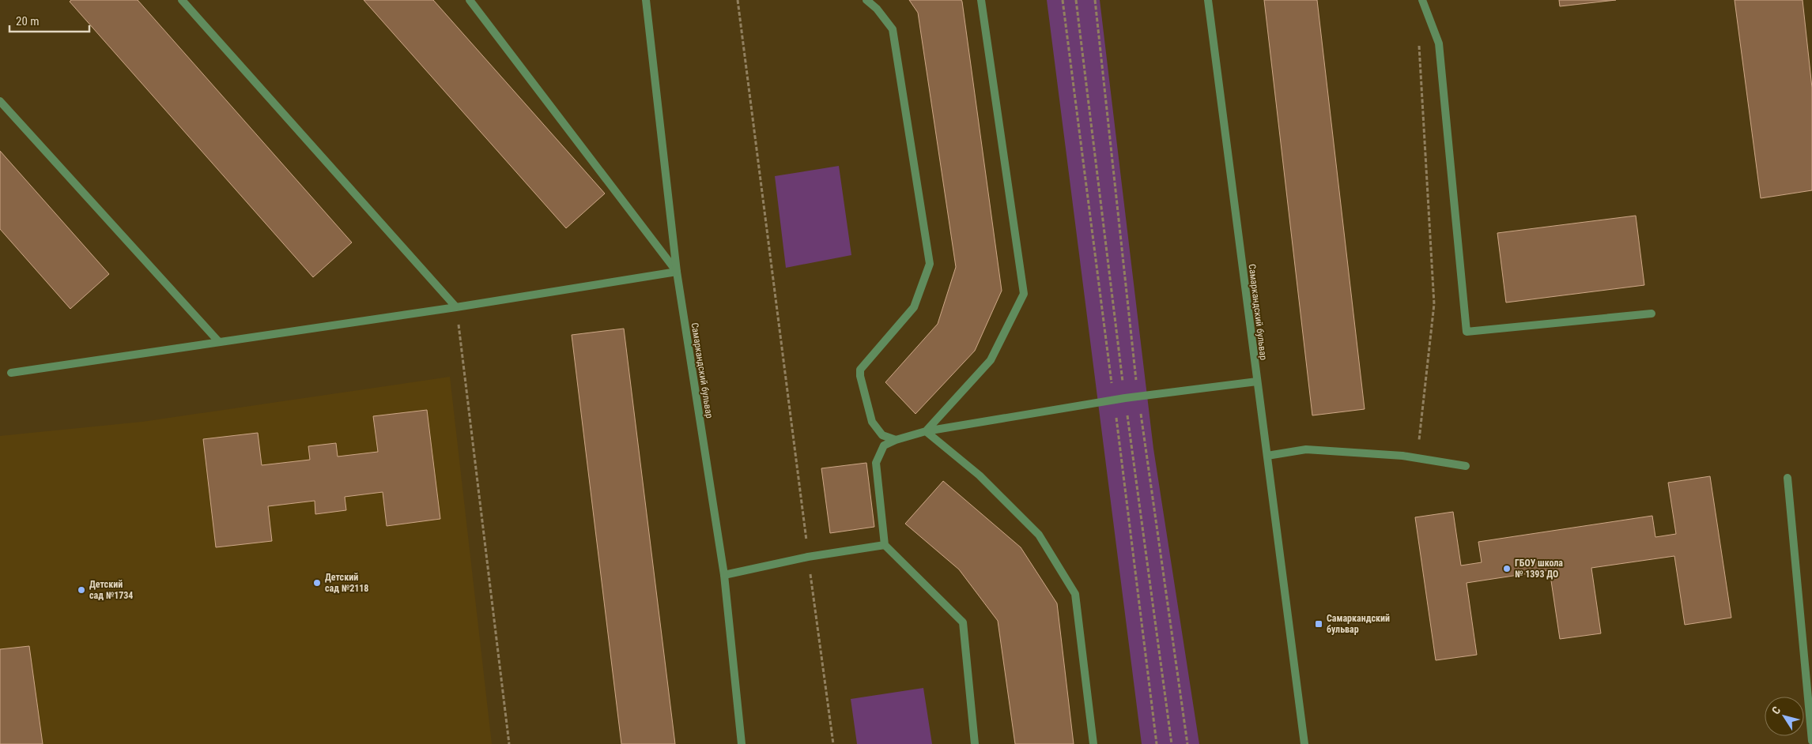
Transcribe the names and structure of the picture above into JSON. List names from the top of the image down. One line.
{"streets":{"street":["Самаркандский бульвар"]},"places":{"other":["ГБОУ школа № 1393 ДО","Детский сад №2118","Детский сад №1734"],"transit":["Самаркандский бульвар"]},"scale_bar":"20 m","north":"top left"}
